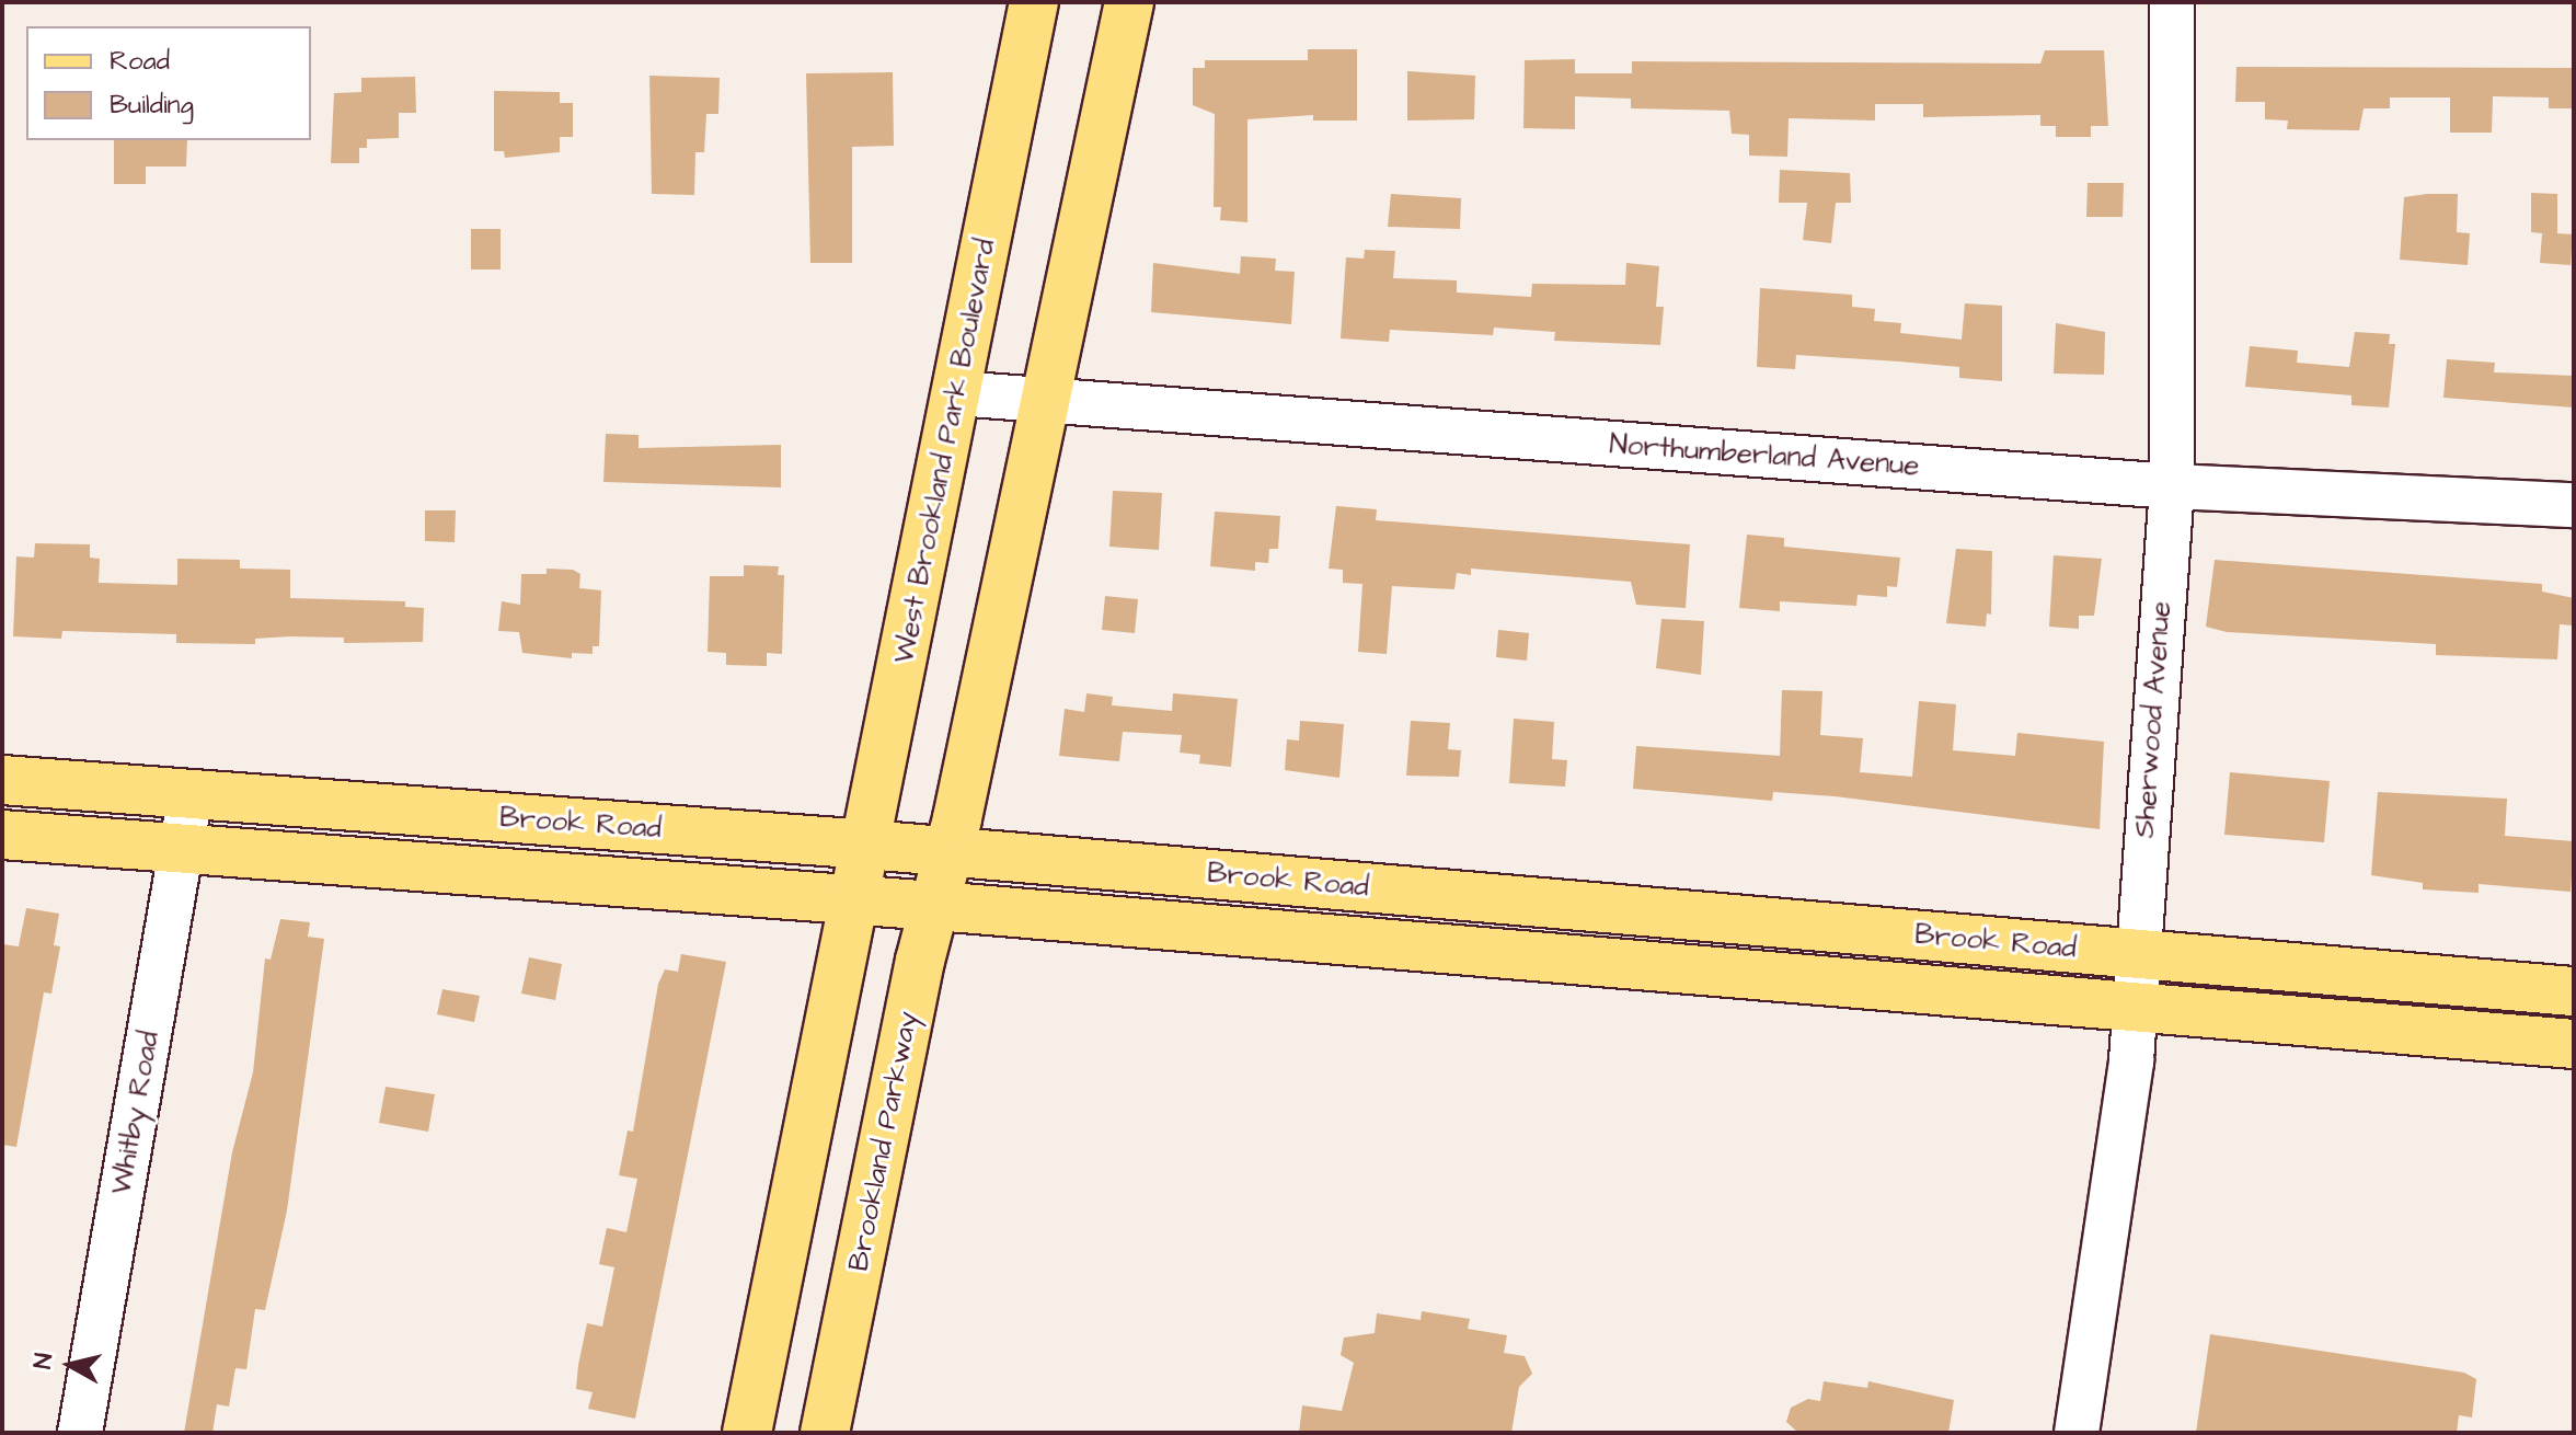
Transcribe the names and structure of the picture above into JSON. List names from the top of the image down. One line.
{"streets":{"main road":["West Brookland Park Boulevard","Brook Road","Brookland Parkway"],"street":["Northumberland Avenue","Sherwood Avenue","Whitby Road"]},"crossings":[["West Brookland Park Boulevard","Northumberland Avenue"],["West Brookland Park Boulevard","Brook Road"],["Northumberland Avenue","Sherwood Avenue"],["Sherwood Avenue","Brook Road"],["Brook Road","Whitby Road"],["Brook Road","Brookland Parkway"]],"legend":["Road","Building"],"north":"left"}
